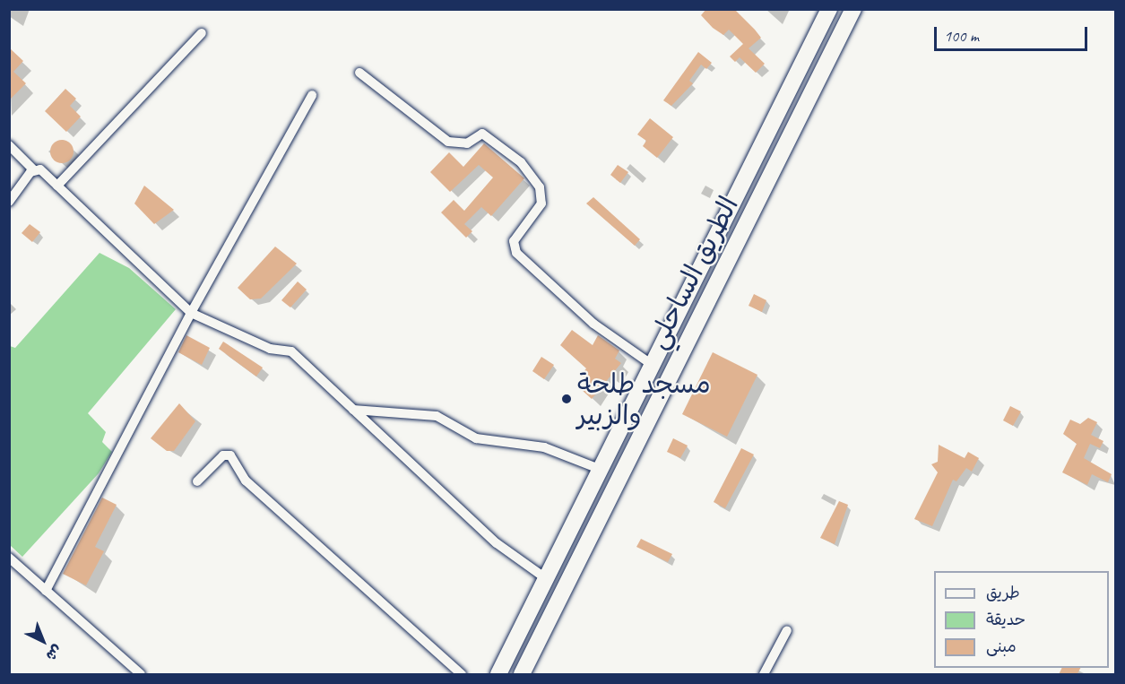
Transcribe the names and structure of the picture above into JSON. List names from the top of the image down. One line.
{"streets":{"highway":["الطريق الساحلي"]},"places":["مسجد طلحة والزبير"],"legend":["طريق","حديقة","مبنى"],"scale_bar":"100 m","north":"bottom right"}
